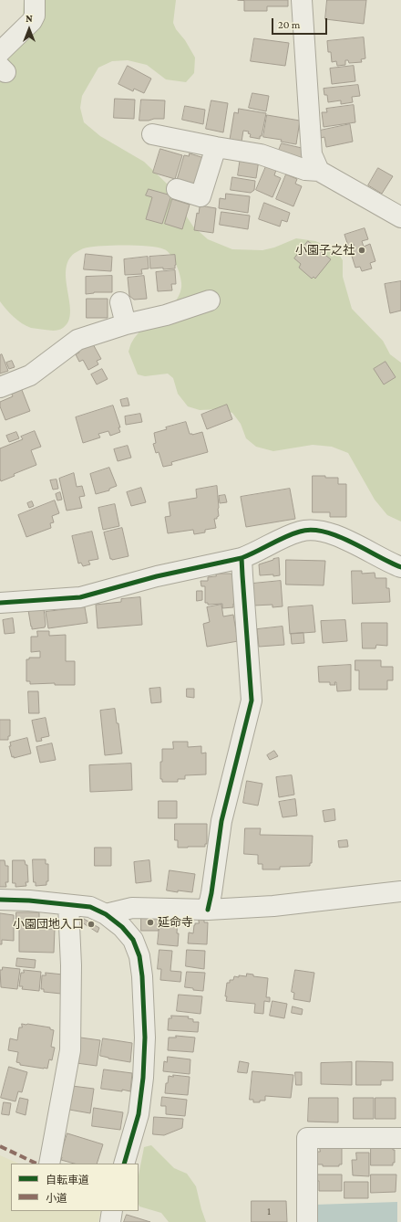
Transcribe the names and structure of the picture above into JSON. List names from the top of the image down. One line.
{"places":["小園子之社","延命寺","小園団地入口"],"house_numbers":["1"],"legend":["自転車道","小道"],"scale_bar":"20 m","north":"top"}
